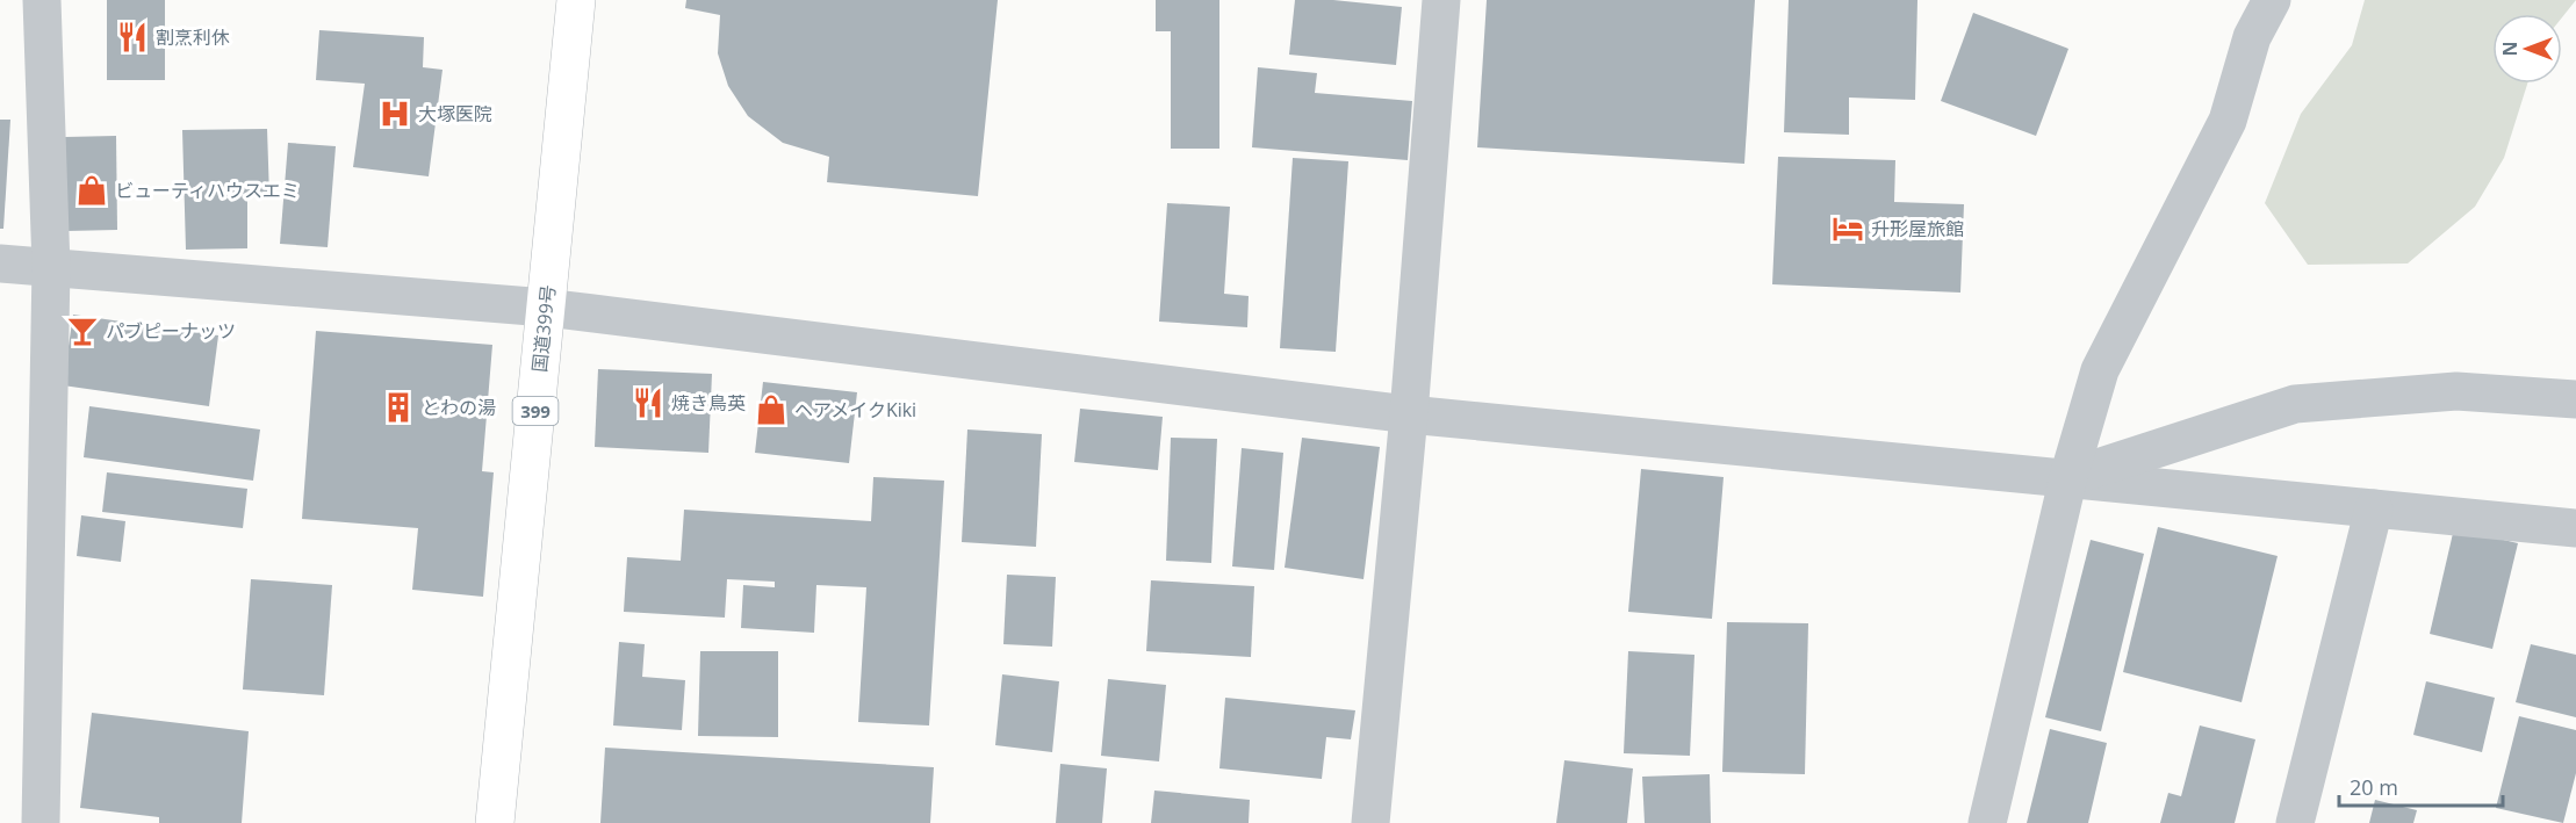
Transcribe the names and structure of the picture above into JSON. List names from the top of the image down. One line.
{"streets":{"highway":["国道399号","399"]},"places":{"restaurant":["割烹利休","焼き鳥英"],"hospital":["大塚医院"],"shop":["ビューティハウスエミ","ヘアメイクKiki"],"hotel":["升形屋旅館"],"bar":["パブピーナッツ"],"building":["とわの湯"]},"scale_bar":"20 m","north":"left"}
